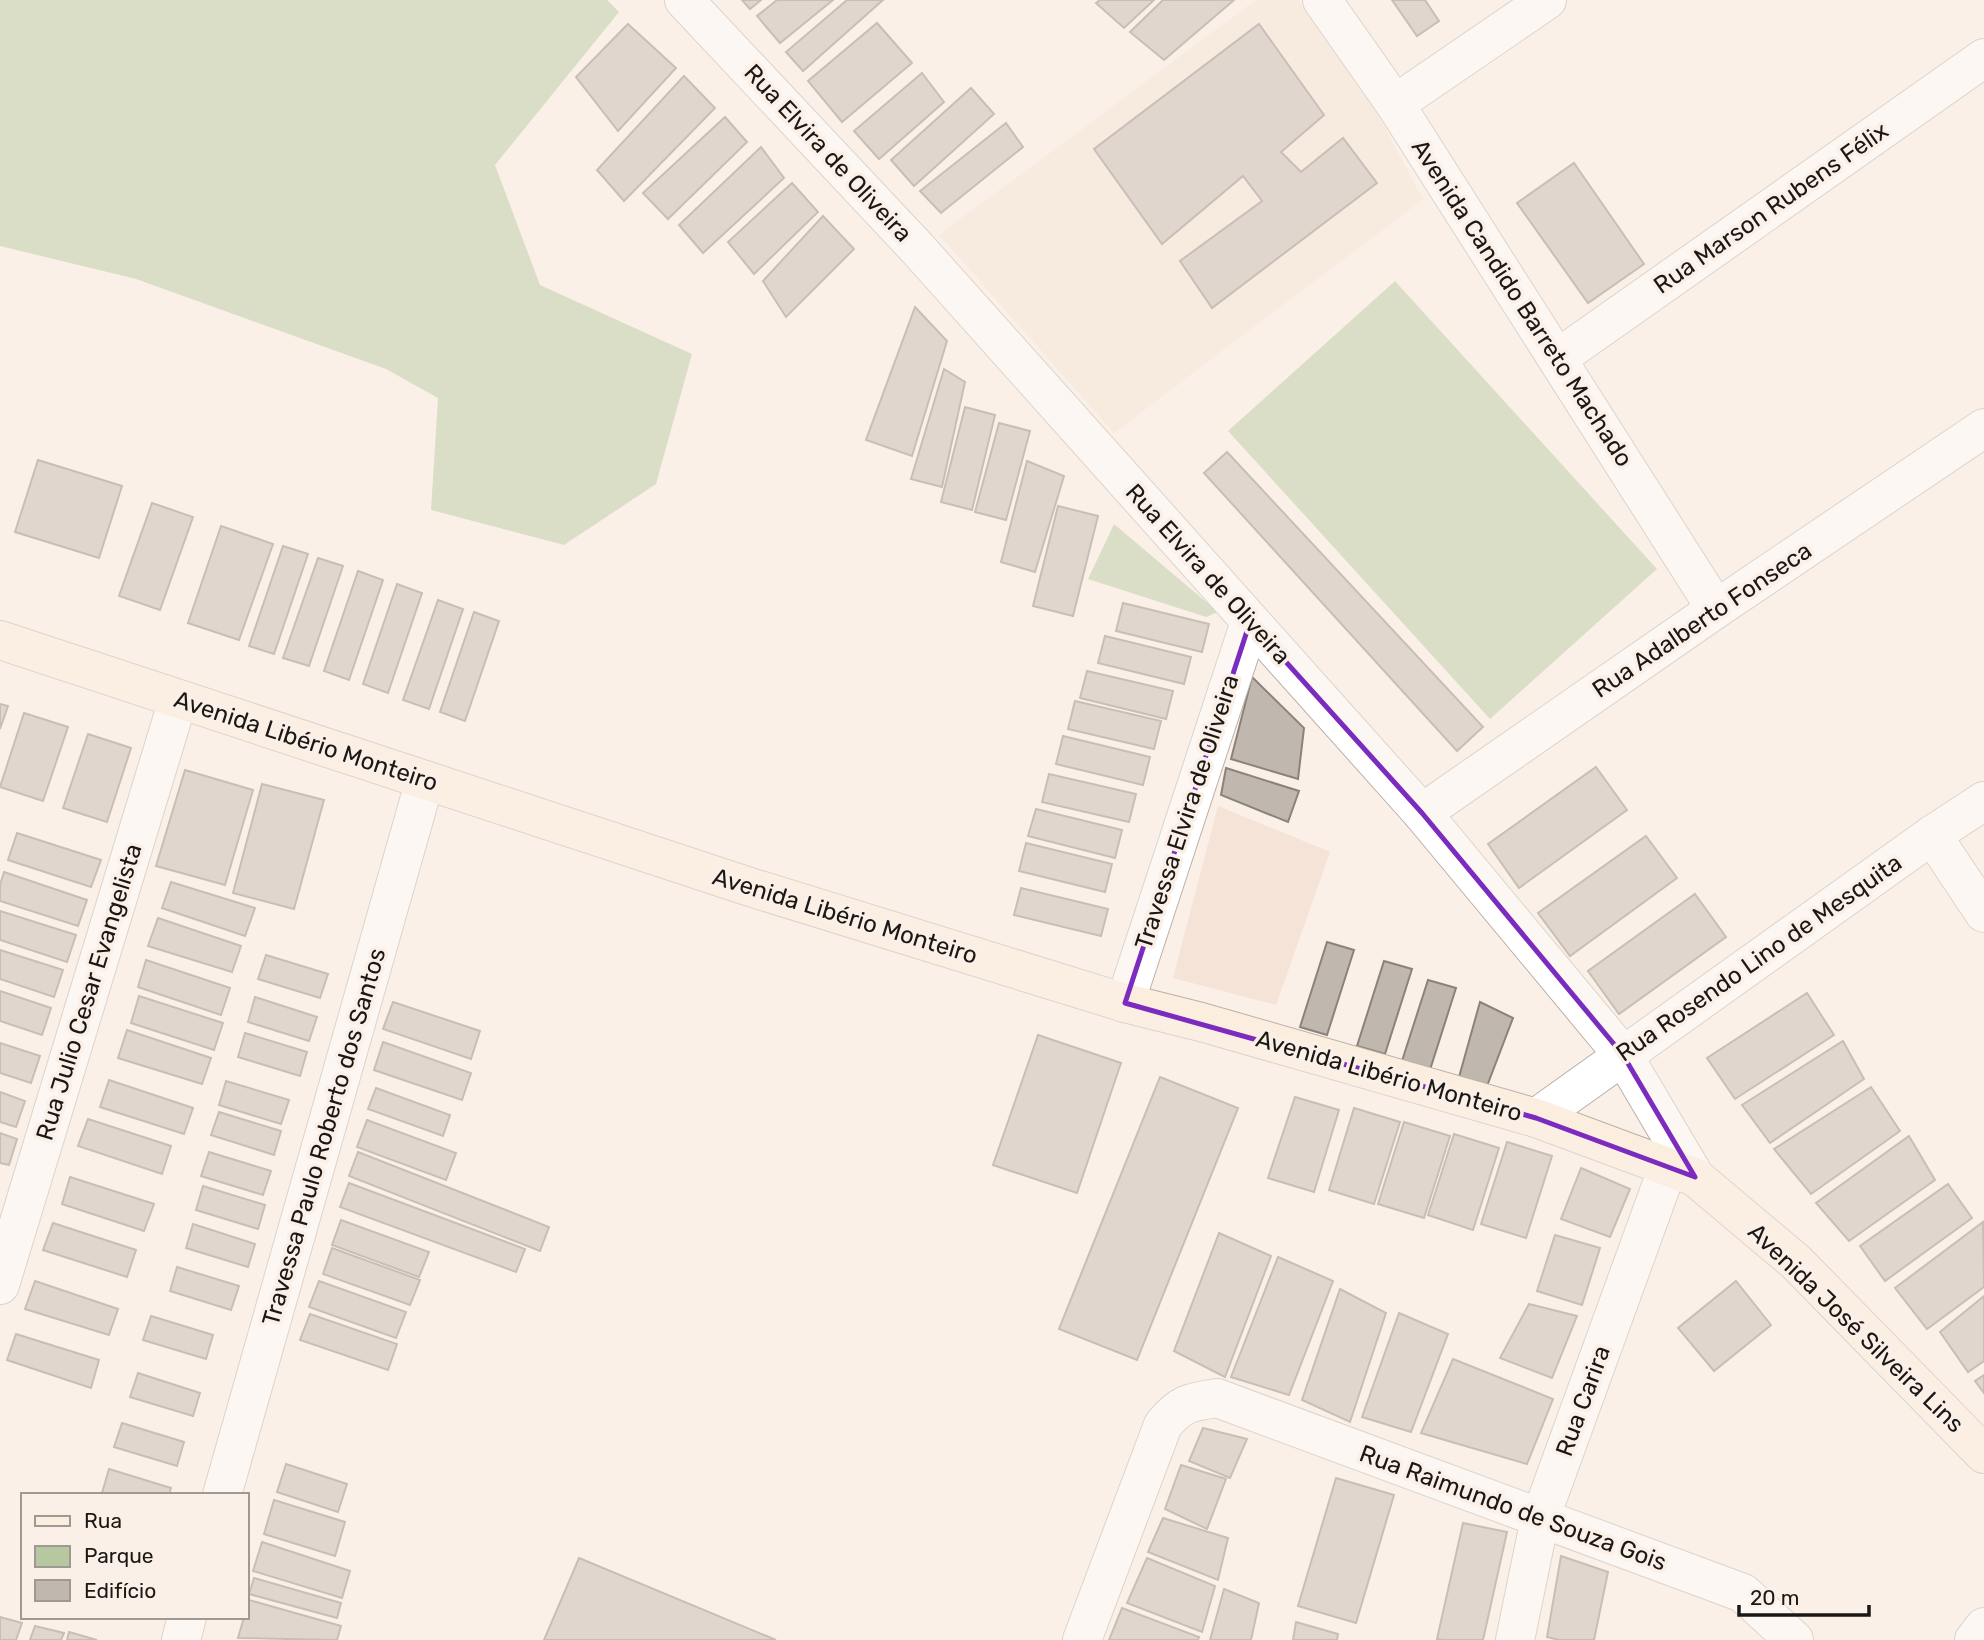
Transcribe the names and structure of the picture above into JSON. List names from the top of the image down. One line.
{"streets":{"main road":["Avenida Libério Monteiro","Avenida José Silveira Lins"],"street":["Rua Elvira de Oliveira","Rua Marson Rubens Félix","Avenida Candido Barreto Machado","Rua Adalberto Fonseca","Travessa Elvira de Oliveira","Rua Rosendo Lino de Mesquita","Rua Julio Cesar Evangelista","Travessa Paulo Roberto dos Santos","Rua Carira","Rua Raimundo de Souza Gois"]},"crossings":[["Rua Elvira de Oliveira","Rua Adalberto Fonseca"],["Rua Elvira de Oliveira","Avenida Libério Monteiro"],["Rua Elvira de Oliveira","Travessa Elvira de Oliveira"],["Rua Elvira de Oliveira","Rua Rosendo Lino de Mesquita"],["Rua Elvira de Oliveira","Avenida José Silveira Lins"],["Rua Elvira de Oliveira","Rua Carira"],["Rua Marson Rubens Félix","Avenida Candido Barreto Machado"],["Avenida Candido Barreto Machado","Rua Adalberto Fonseca"],["Avenida Libério Monteiro","Travessa Elvira de Oliveira"],["Avenida Libério Monteiro","Rua Rosendo Lino de Mesquita"],["Avenida Libério Monteiro","Rua Julio Cesar Evangelista"],["Avenida Libério Monteiro","Travessa Paulo Roberto dos Santos"],["Avenida Libério Monteiro","Avenida José Silveira Lins"],["Avenida Libério Monteiro","Rua Carira"],["Avenida José Silveira Lins","Rua Carira"],["Rua Carira","Rua Raimundo de Souza Gois"]],"legend":["Rua","Parque","Edifício"],"scale_bar":"20 m"}
